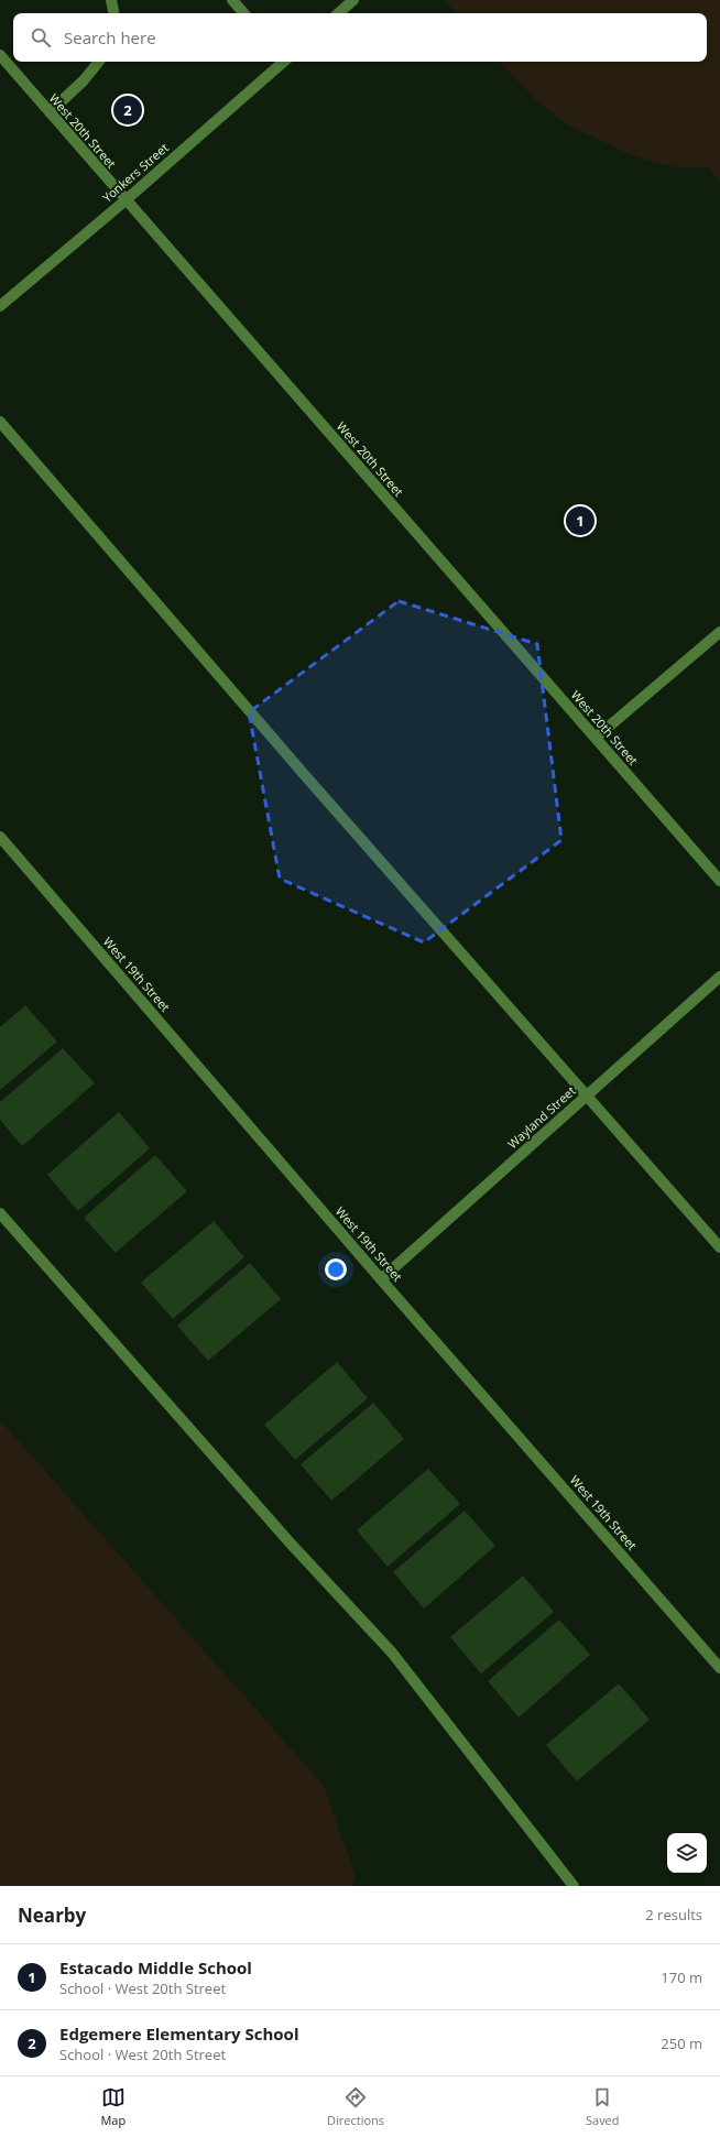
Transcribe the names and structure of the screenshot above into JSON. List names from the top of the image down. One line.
{"streets":{"street":["West 20th Street","Yonkers Street","West 19th Street","Wayland Street"]},"crossings":[["West 20th Street","Yonkers Street"],["West 19th Street","Wayland Street"]],"page":{"search":"Search here","pins":["2","1"],"heading":["Nearby","2 results"],"list":[{"mark":"1","name":"Estacado Middle School","note":"School · West 20th Street","value":"170 m"},{"mark":"2","name":"Edgemere Elementary School","note":"School · West 20th Street","value":"250 m"}],"nav":["Map","Directions","Saved"]}}
